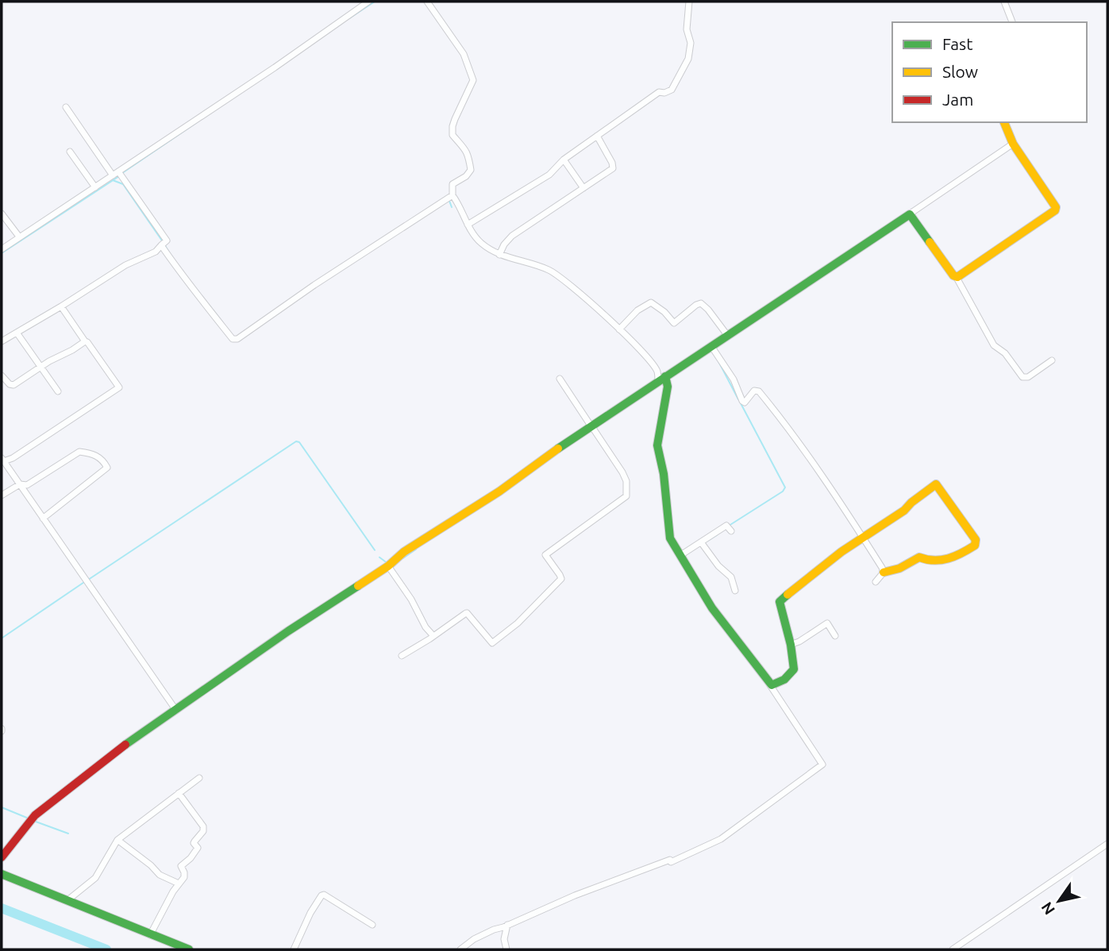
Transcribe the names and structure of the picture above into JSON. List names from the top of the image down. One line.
{"legend":["Fast","Slow","Jam"],"north":"bottom left"}
